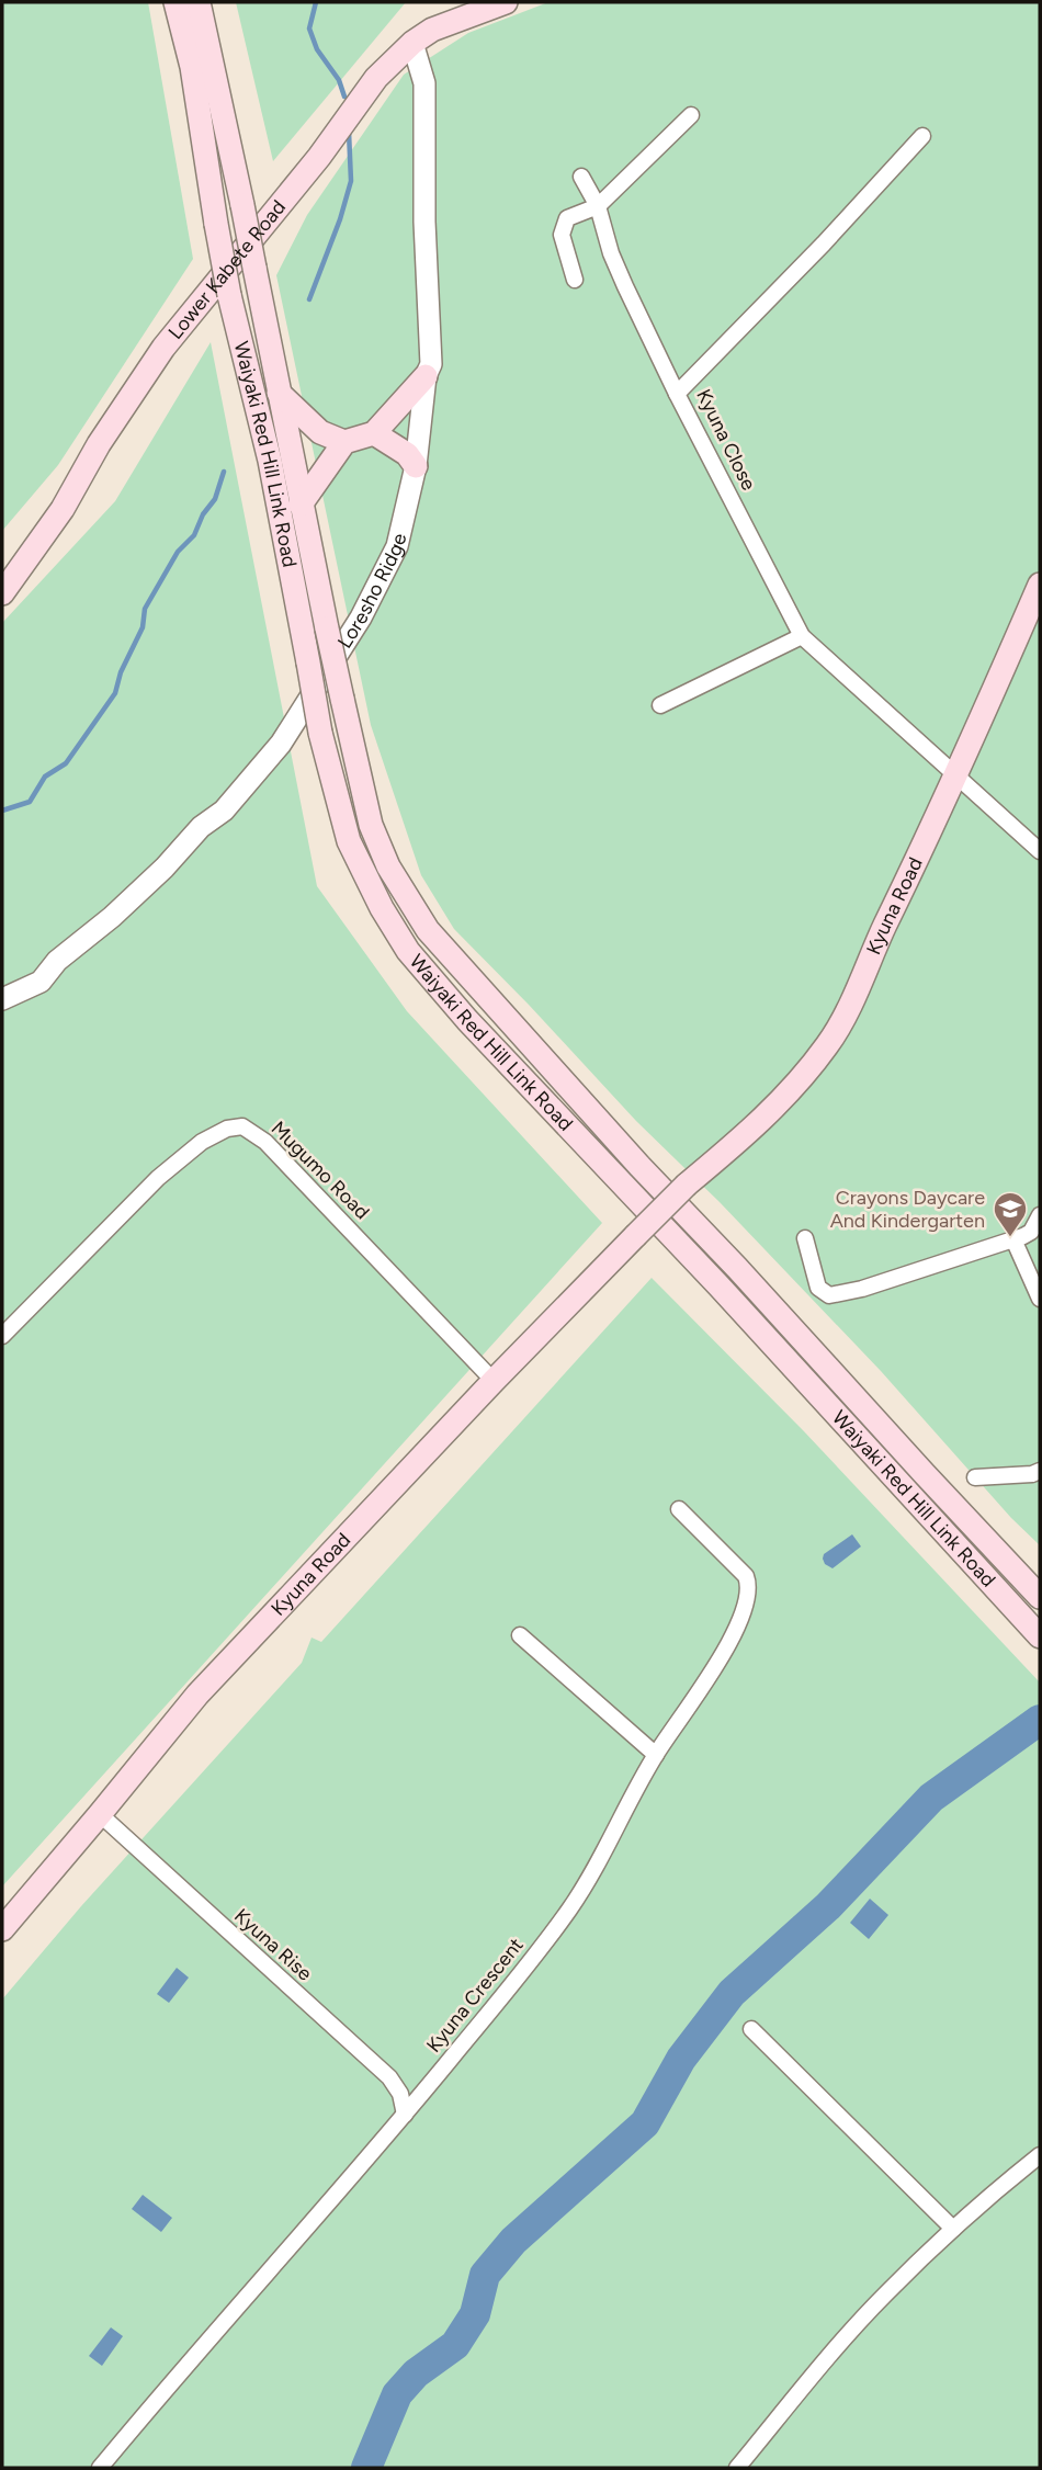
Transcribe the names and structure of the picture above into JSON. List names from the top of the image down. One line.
{"streets":{"main road":["Lower Kabete Road","Waiyaki Red Hill Link Road","Kyuna Road"],"street":["Kyuna Close","Loresho Ridge","Mugumo Road","Kyuna Rise","Kyuna Crescent"]},"crossings":[["Lower Kabete Road","Loresho Ridge"],["Kyuna Close","Kyuna Road"],["Kyuna Road","Mugumo Road"],["Kyuna Road","Kyuna Rise"],["Kyuna Rise","Kyuna Crescent"]],"places":{"school or university":["Crayons Daycare And Kindergarten"]}}
